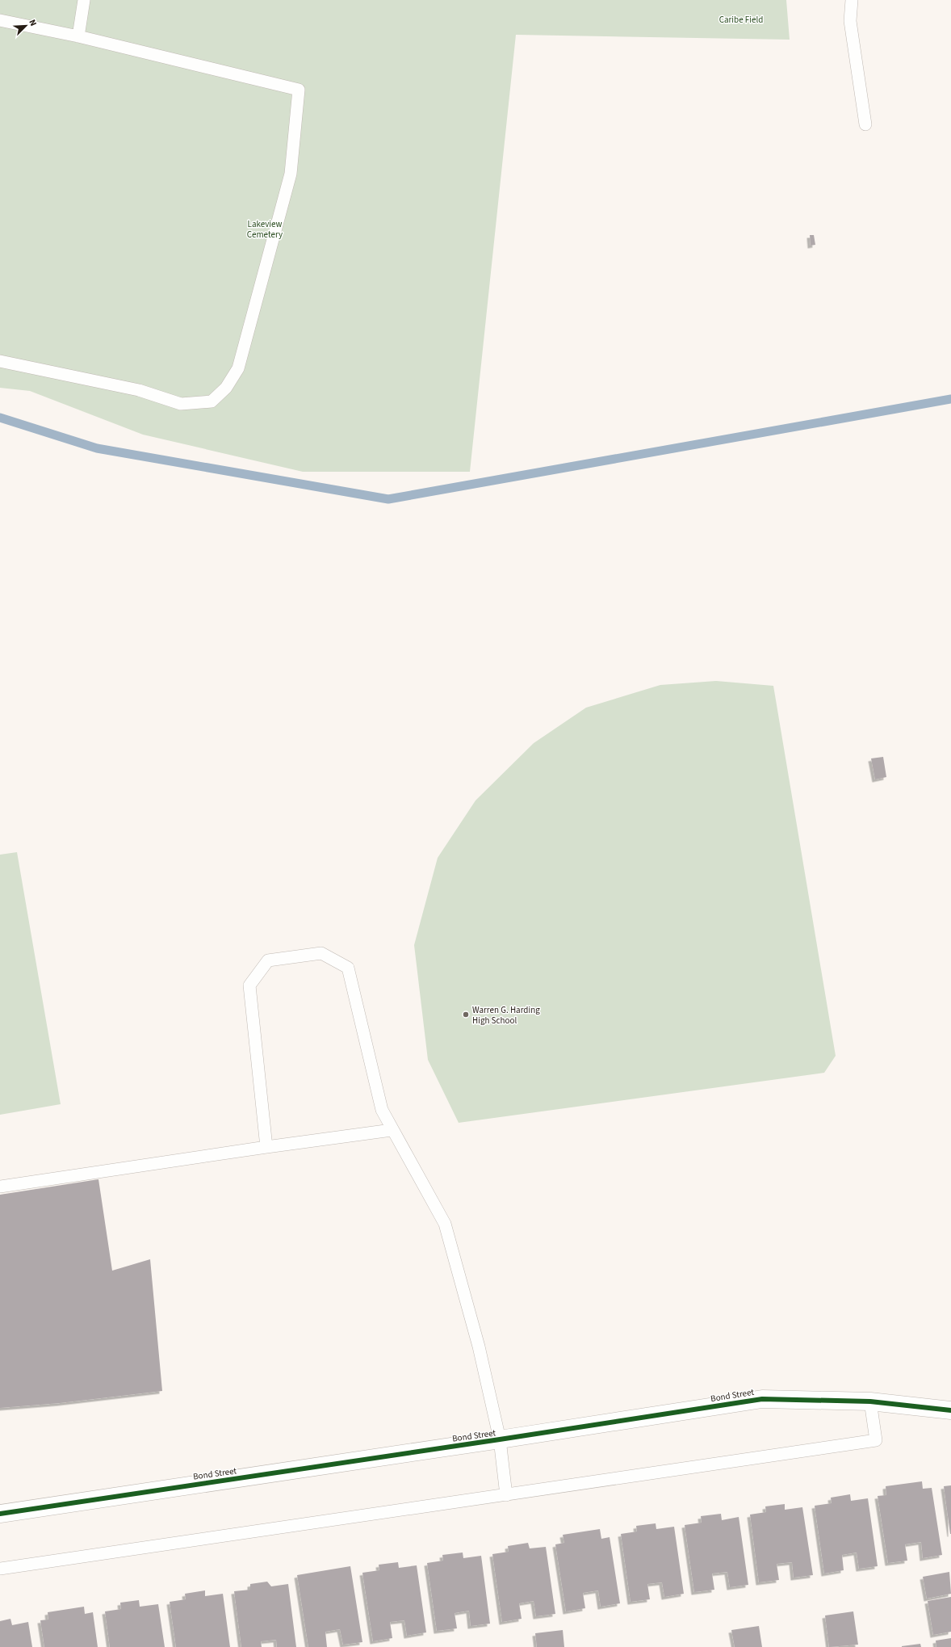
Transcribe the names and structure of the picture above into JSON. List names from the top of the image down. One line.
{"streets":{"street":["Bond Street"]},"parks":["Caribe Field","Lakeview Cemetery"],"places":["Warren G. Harding High School"],"north":"top right"}
